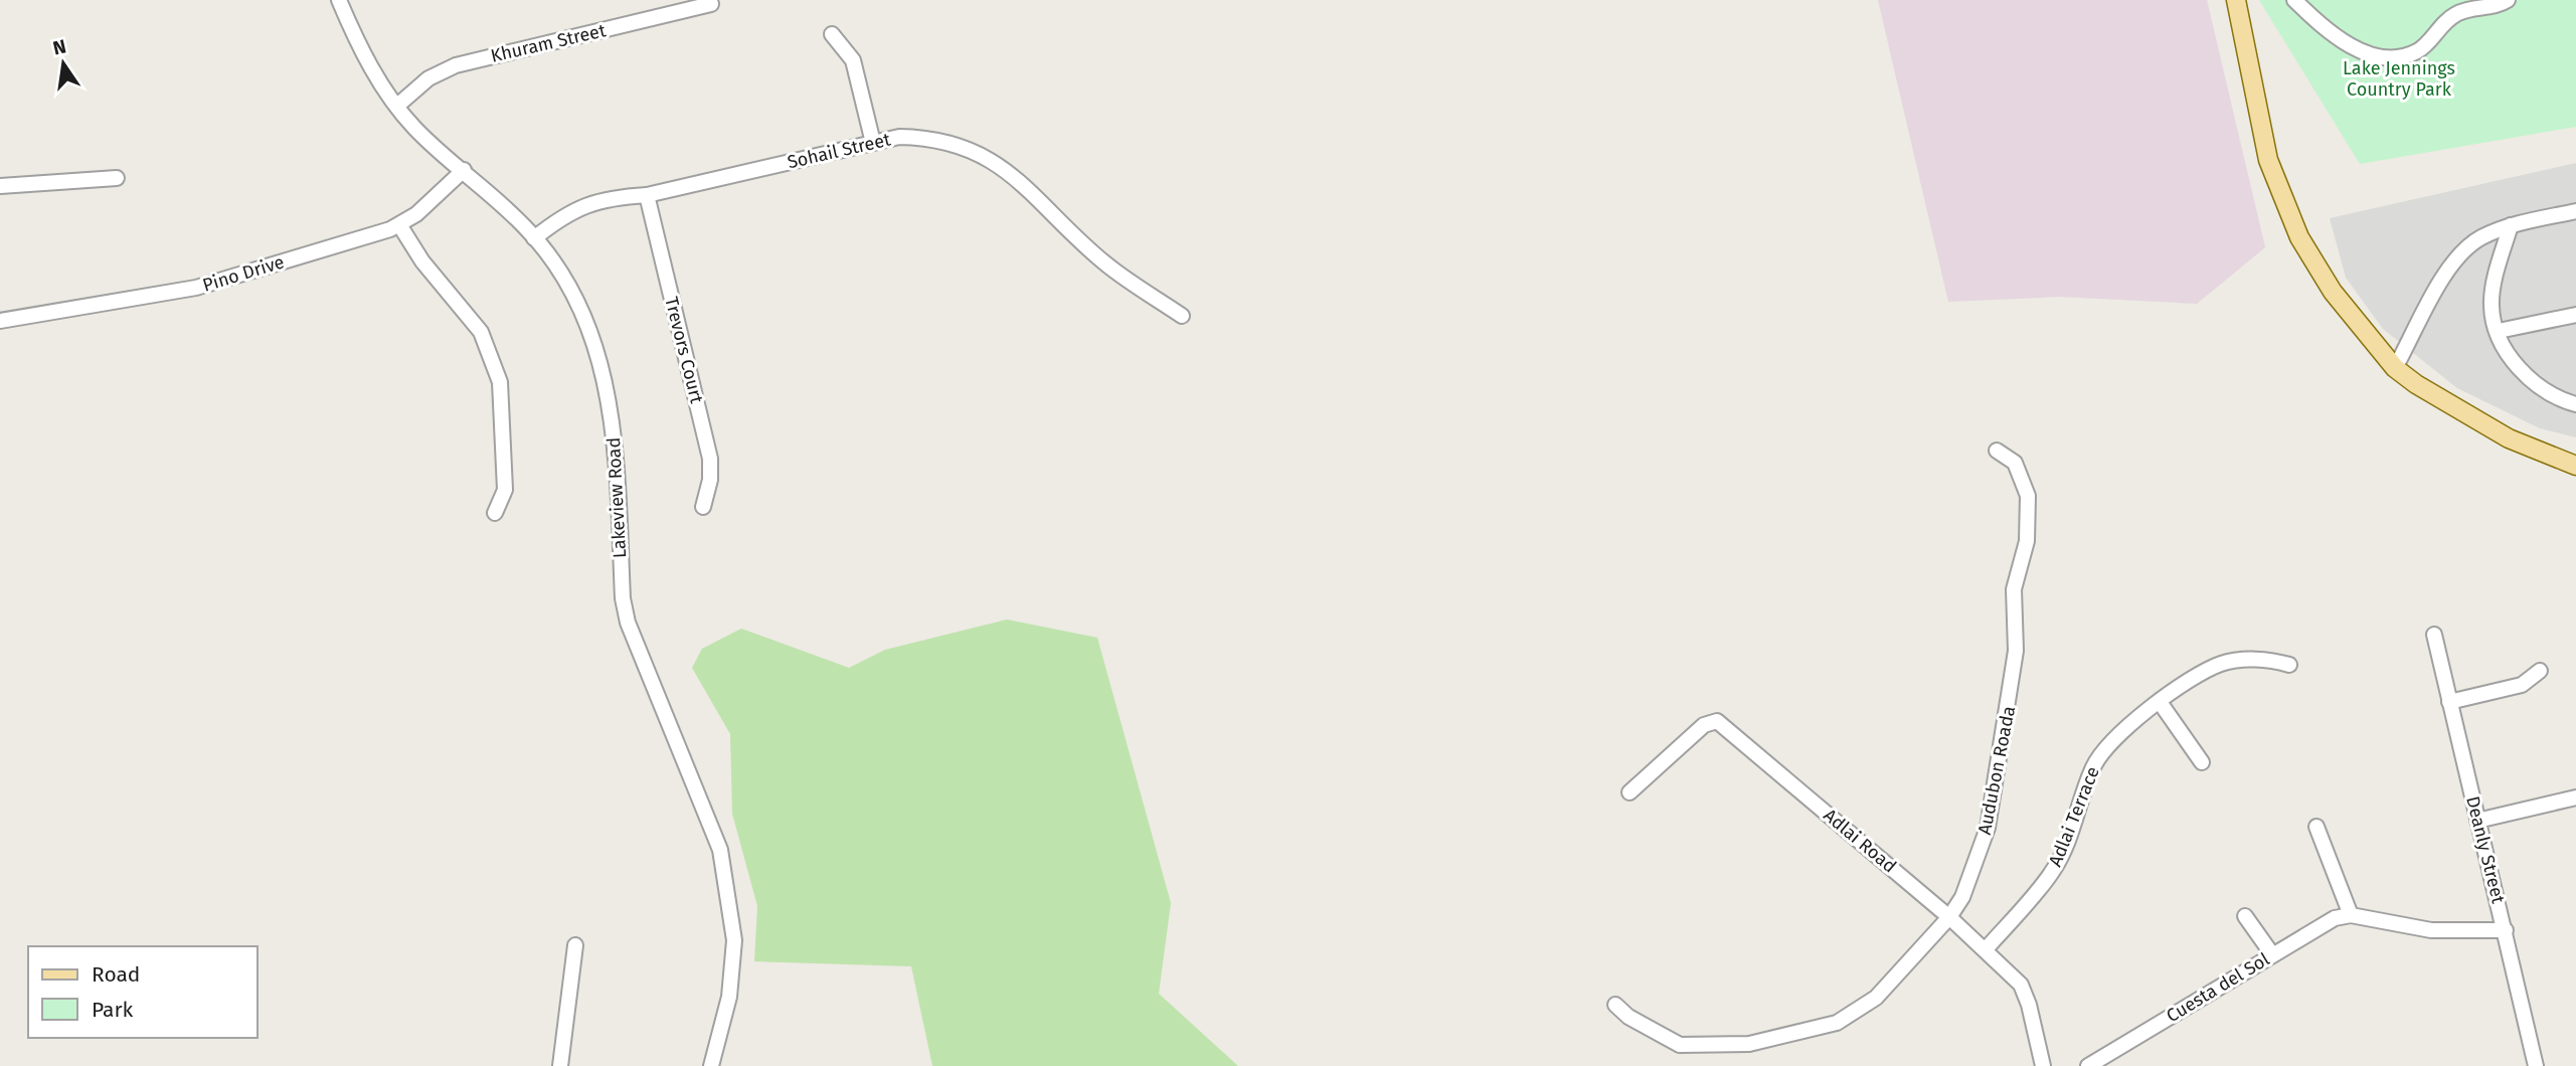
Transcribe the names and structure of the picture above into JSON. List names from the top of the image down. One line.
{"streets":{"street":["Khuram Street","Sohail Street","Pino Drive","Trevors Court","Lakeview Road","Audubon Roada","Adlai Terrace","Adlai Road","Deanly Street","Cuesta del Sol"]},"crossings":[["Khuram Street","Lakeview Road"],["Sohail Street","Trevors Court"],["Sohail Street","Lakeview Road"],["Pino Drive","Lakeview Road"],["Audubon Roada","Adlai Road"],["Adlai Terrace","Adlai Road"]],"parks":["Lake Jennings Country Park"],"legend":["Road","Park"],"north":"top"}
